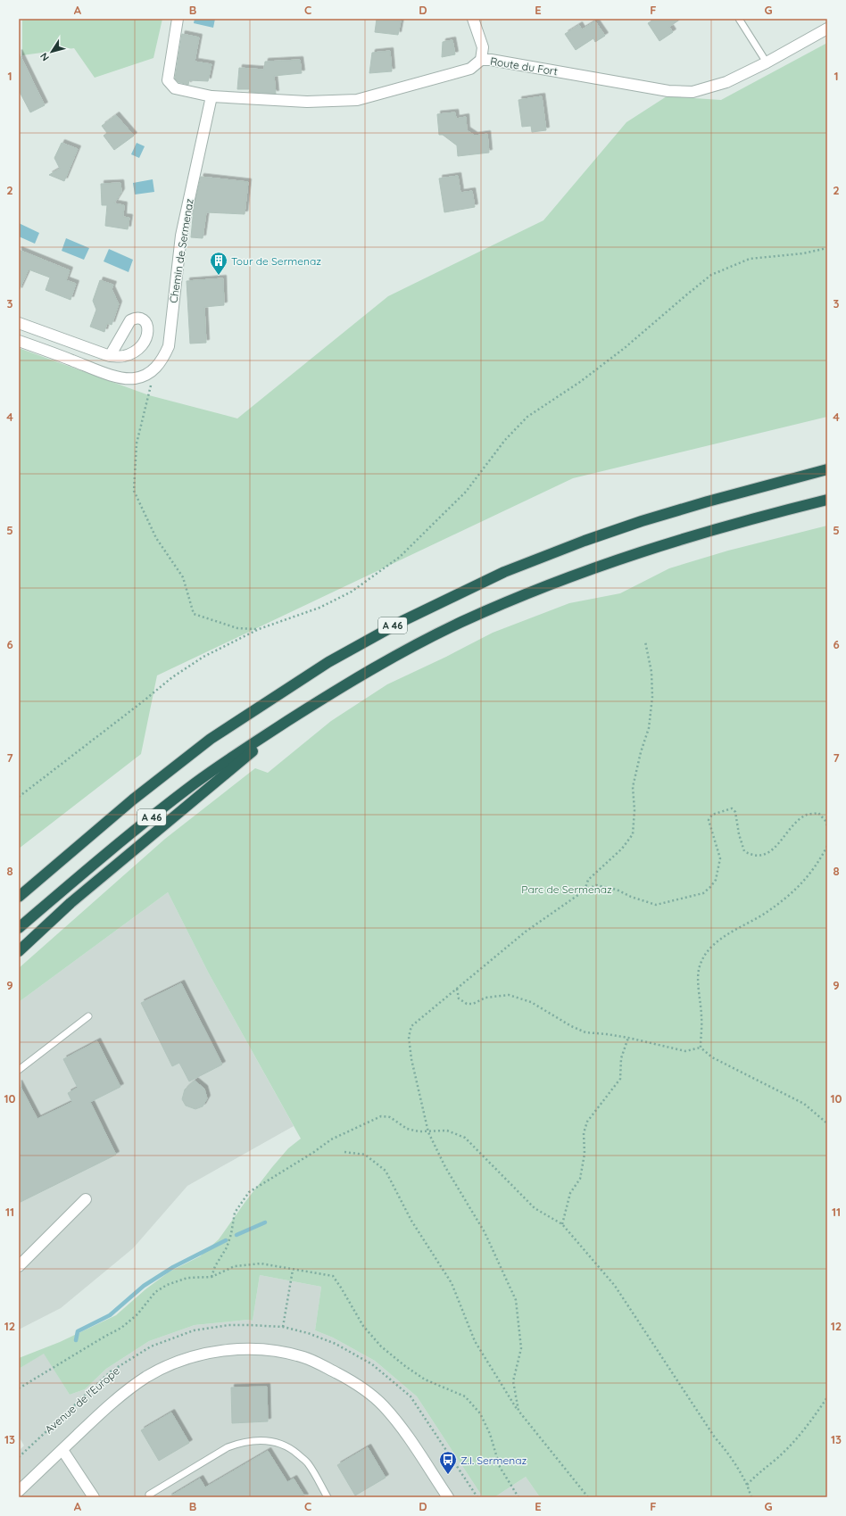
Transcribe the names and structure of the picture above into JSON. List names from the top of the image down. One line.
{"streets":{"highway":["A 46"],"street":["Route du Fort","Chemin de Sermenaz","Avenue de l'Europe"]},"crossings":[["Route du Fort","Chemin de Sermenaz"]],"parks":["Parc de Sermenaz"],"places":{"building":["Tour de Sermenaz"],"bus stop":["Z.I. Sermenaz"]},"north":"bottom left","grid":{"columns":["A","B","C","D","E","F","G"],"rows":["1","2","3","4","5","6","7","8","9","10","11","12","13"]}}
